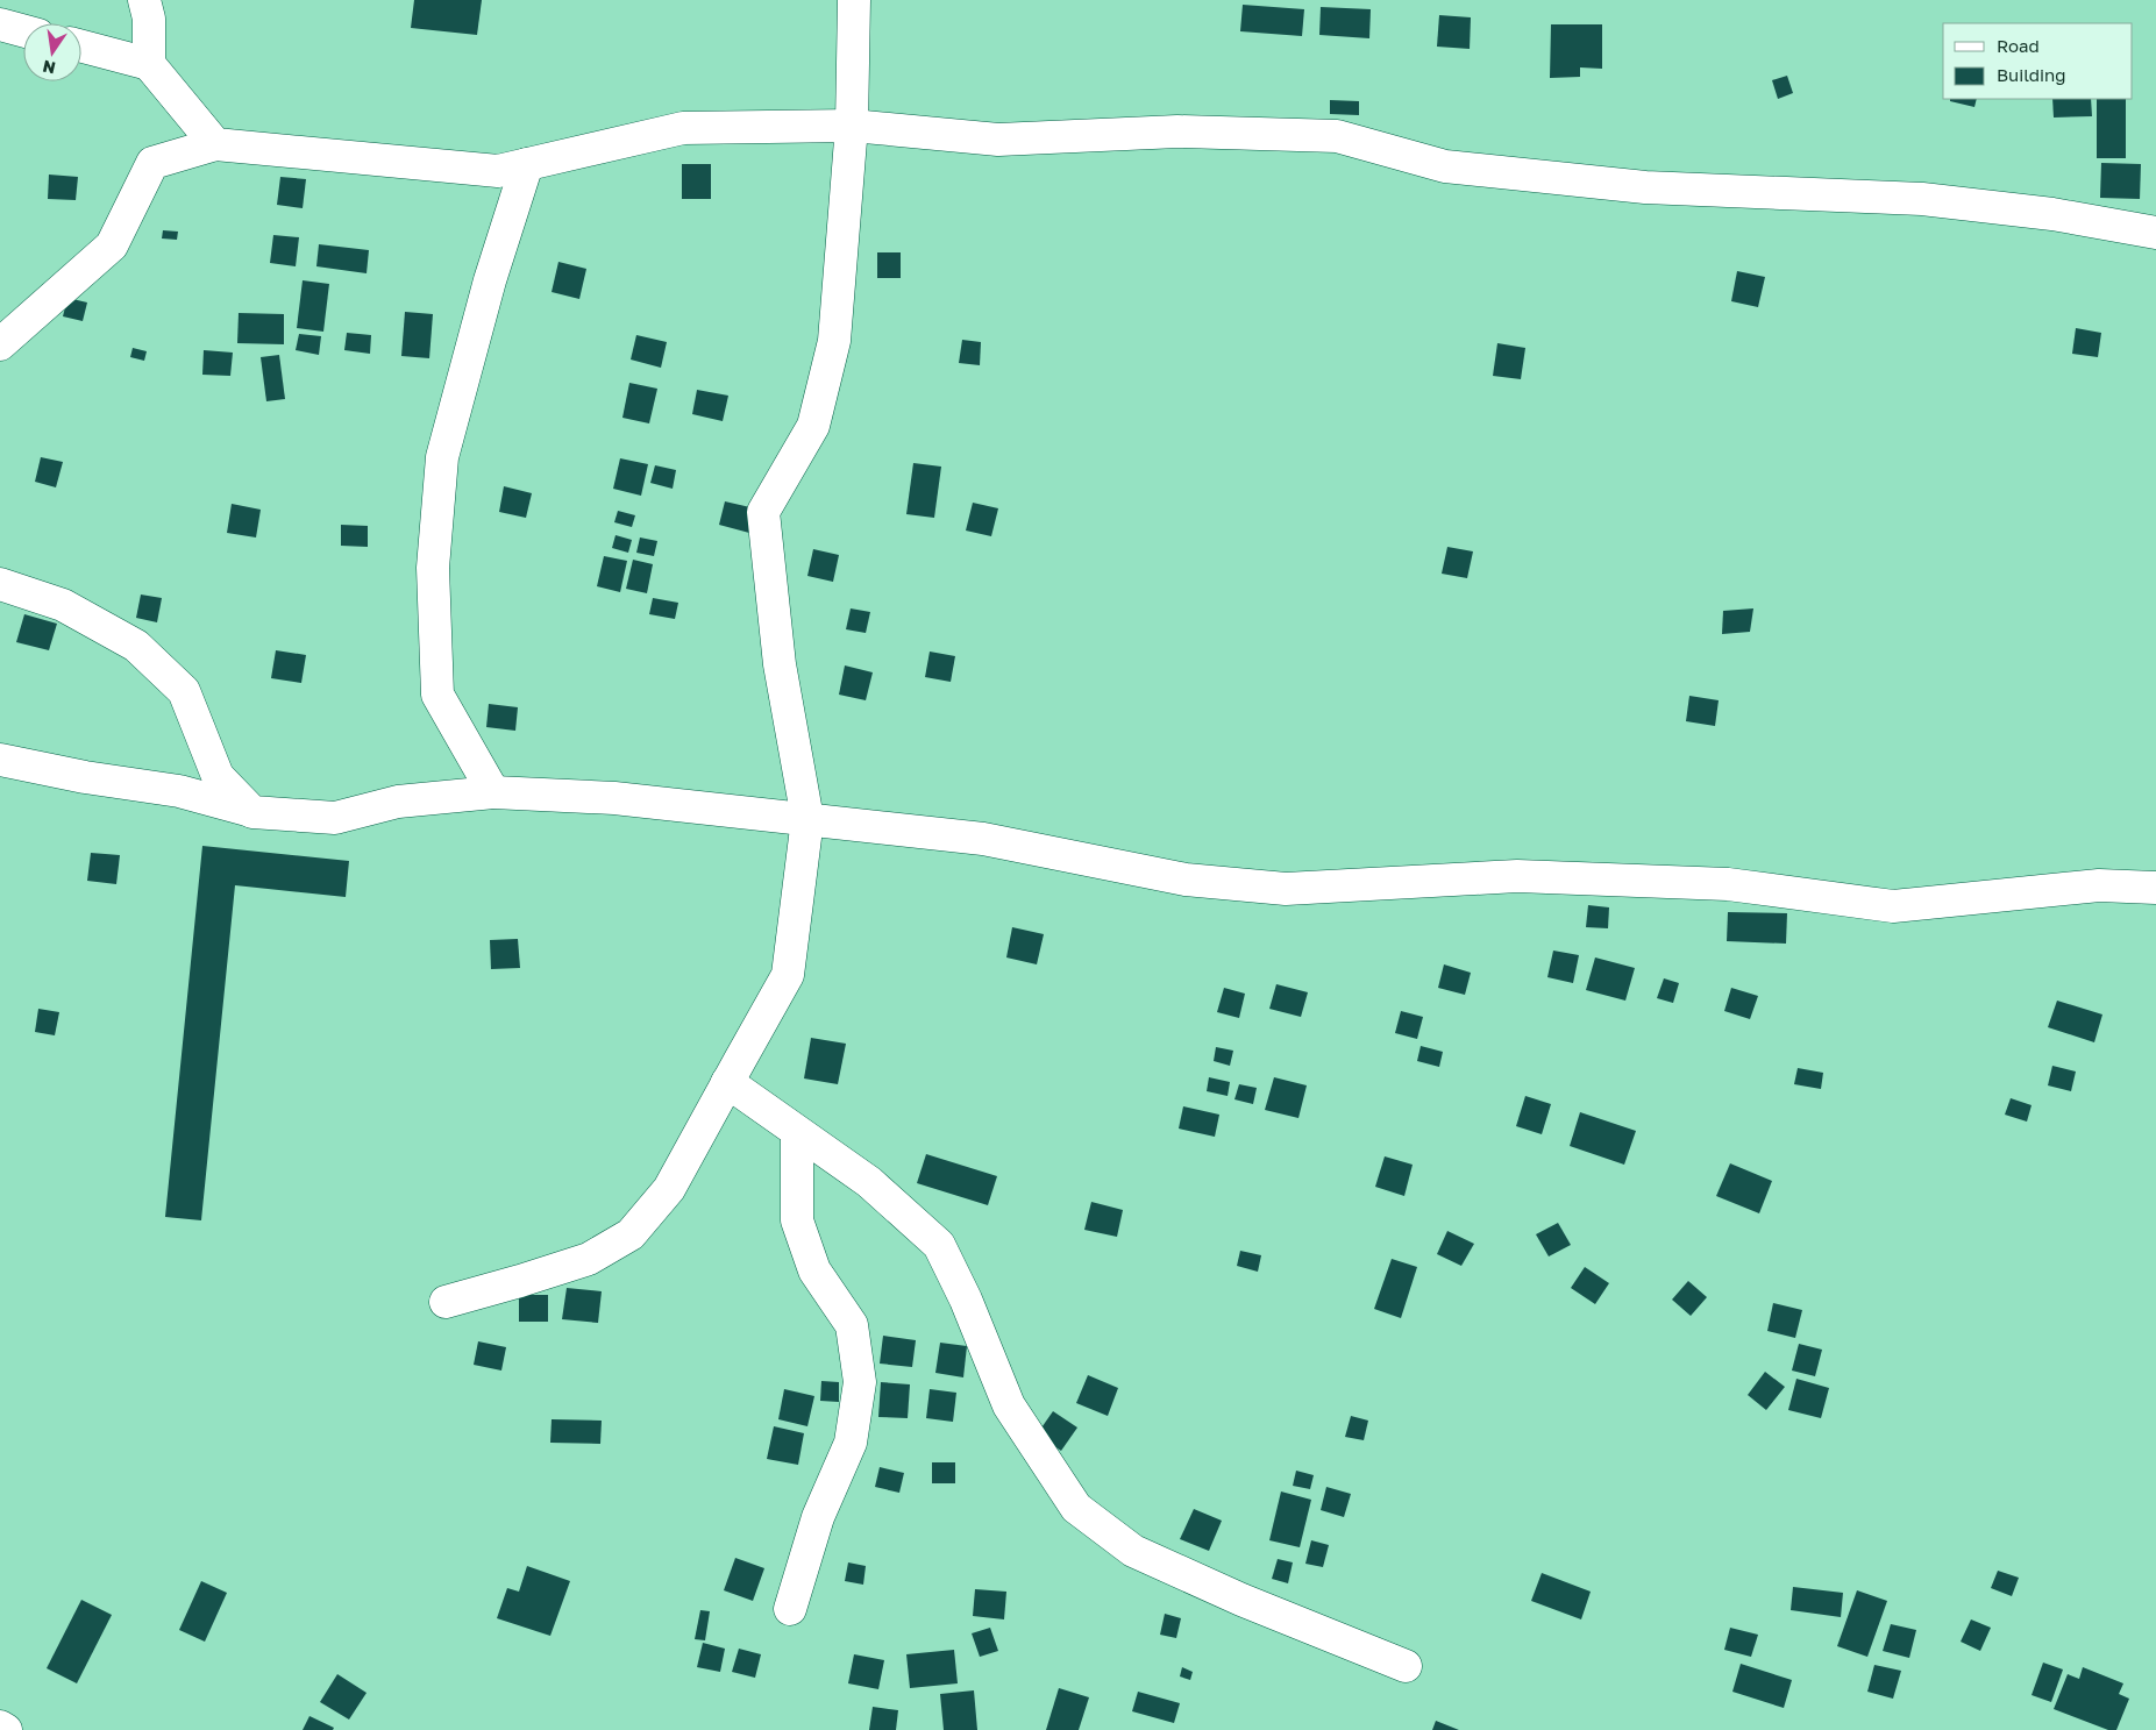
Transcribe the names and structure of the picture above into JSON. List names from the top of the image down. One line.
{"legend":["Road","Building"],"north":"bottom"}
